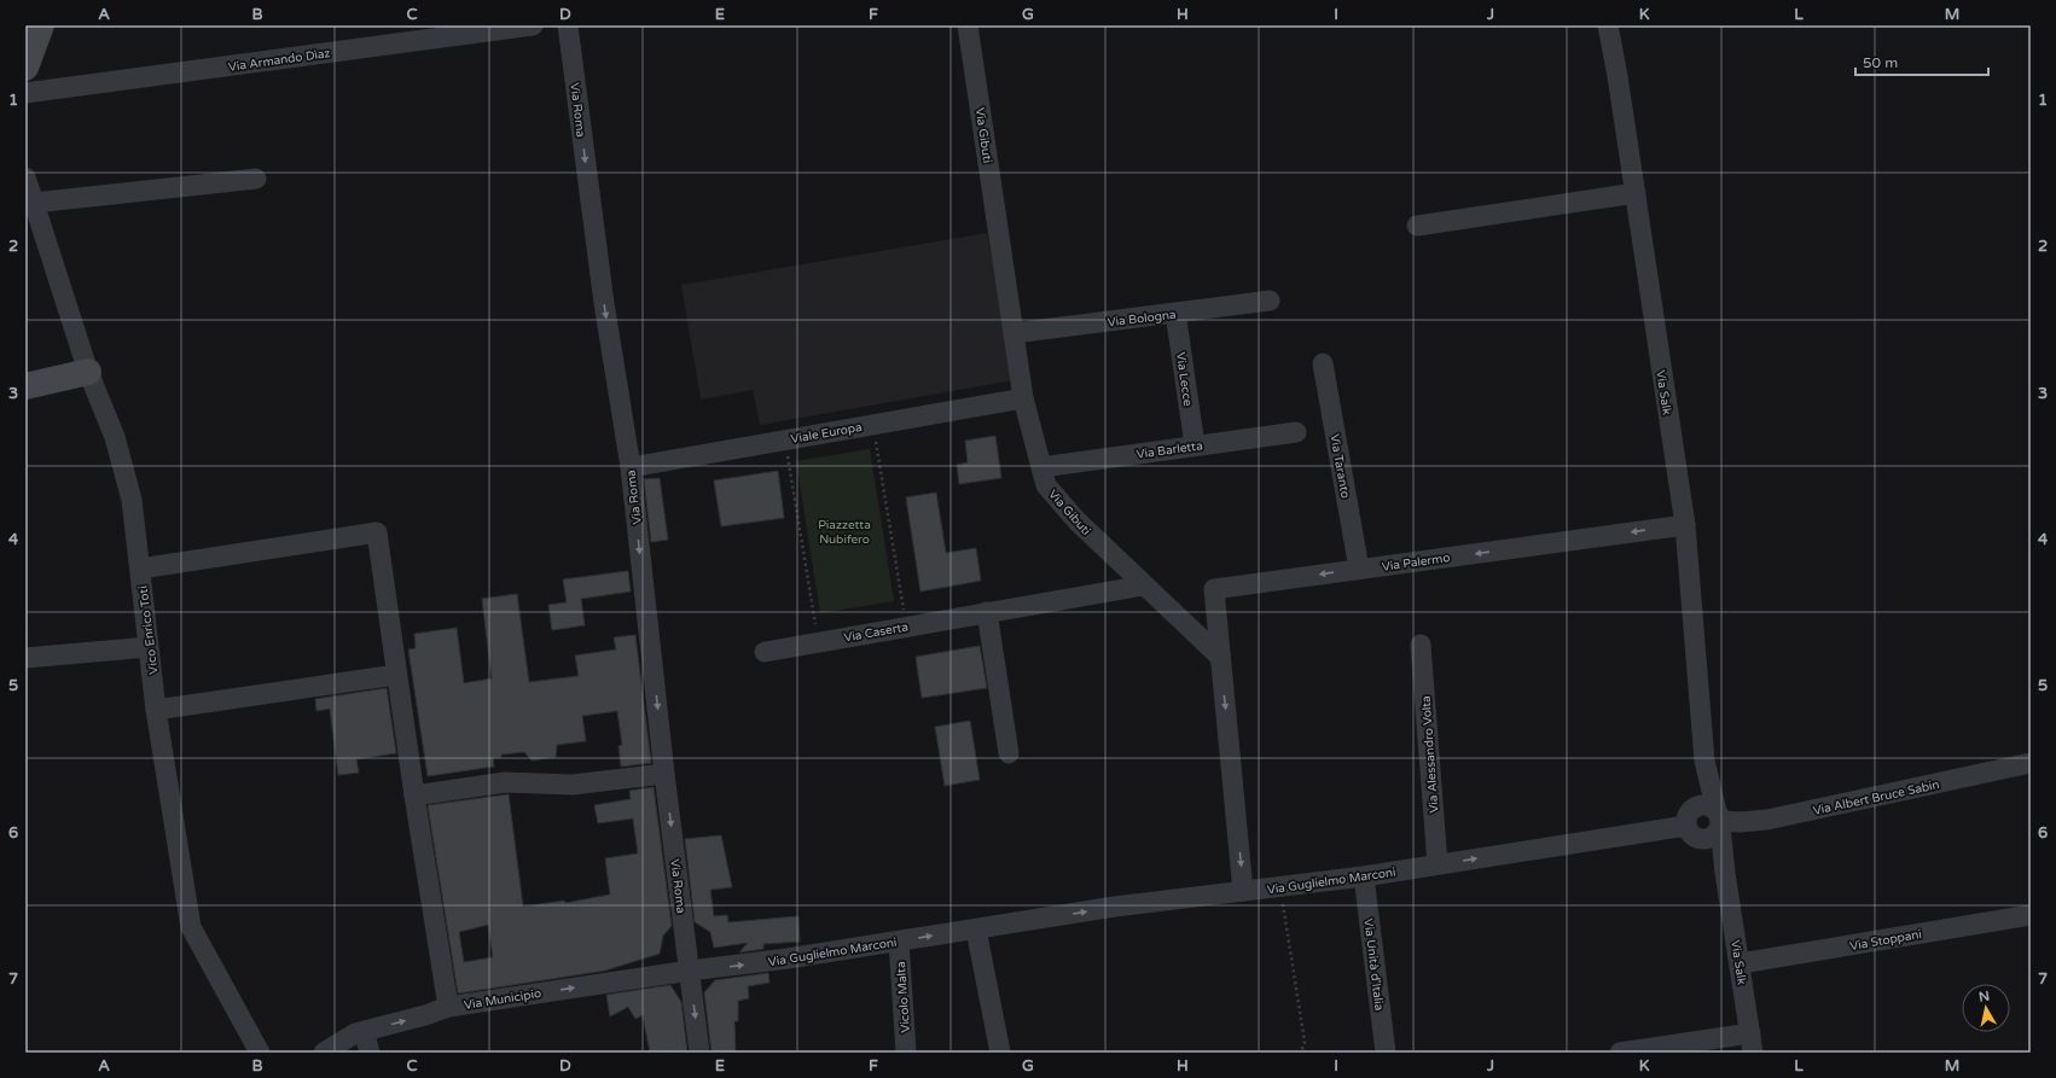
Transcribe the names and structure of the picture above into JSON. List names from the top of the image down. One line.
{"streets":{"street":["Via Armando Dìaz","Via Roma","Via Gibuti","Via Bologna","Via Lecce","Via Salk","Viale Europa","Via Barletta","Via Taranto","Via Palermo","Vico Enrico Toti","Via Caserta","Via Alessandro Volta","Via Albert Bruce Sabin","Via Guglielmo Marconi","Via Stoppani","Via Unità d'Italia","Vicolo Malta","Via Municipio"]},"crossings":[["Via Roma","Viale Europa"],["Via Roma","Via Guglielmo Marconi"],["Via Roma","Via Municipio"],["Via Gibuti","Via Bologna"],["Via Gibuti","Viale Europa"],["Via Gibuti","Via Barletta"],["Via Gibuti","Via Palermo"],["Via Gibuti","Via Caserta"],["Via Bologna","Via Lecce"],["Via Lecce","Via Barletta"],["Via Salk","Via Palermo"],["Via Salk","Via Albert Bruce Sabin"],["Via Salk","Via Guglielmo Marconi"],["Via Salk","Via Stoppani"],["Via Taranto","Via Palermo"],["Via Alessandro Volta","Via Guglielmo Marconi"],["Via Albert Bruce Sabin","Via Guglielmo Marconi"],["Via Guglielmo Marconi","Via Unità d'Italia"],["Via Guglielmo Marconi","Vicolo Malta"],["Via Guglielmo Marconi","Via Municipio"]],"one_way":["Via Roma","Via Palermo","Via Guglielmo Marconi","Via Municipio"],"parks":["Piazzetta Nubifero"],"scale_bar":"50 m","north":"top","grid":{"columns":["A","B","C","D","E","F","G","H","I","J","K","L","M"],"rows":["1","2","3","4","5","6","7"]}}
